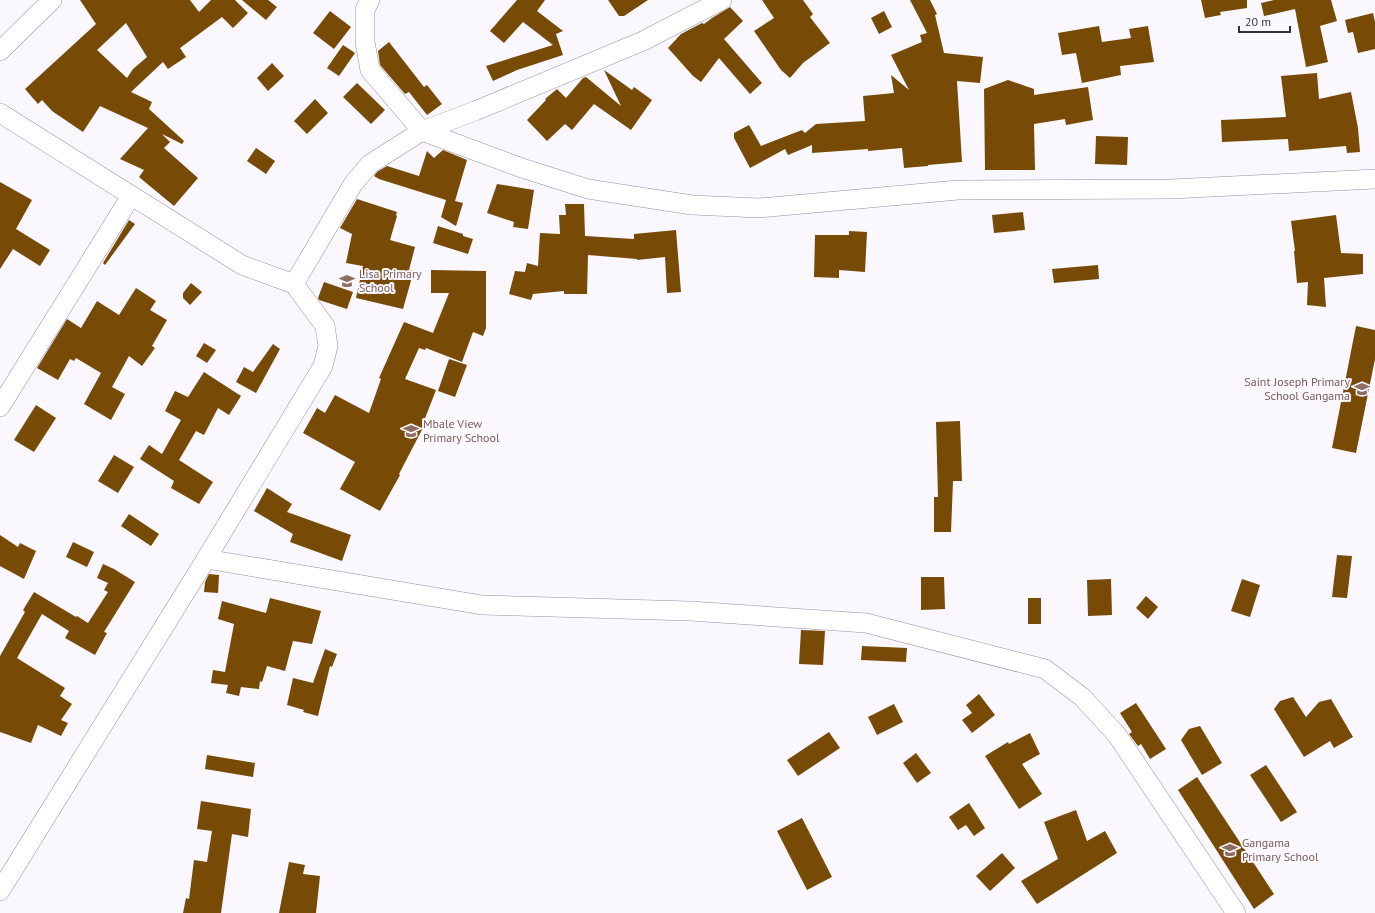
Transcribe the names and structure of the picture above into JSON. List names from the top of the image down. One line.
{"places":{"school or university":["Lisa Primary School","Saint Joseph Primary School Gangama","Mbale View Primary School","Gangama Primary School"]},"scale_bar":"20 m"}
